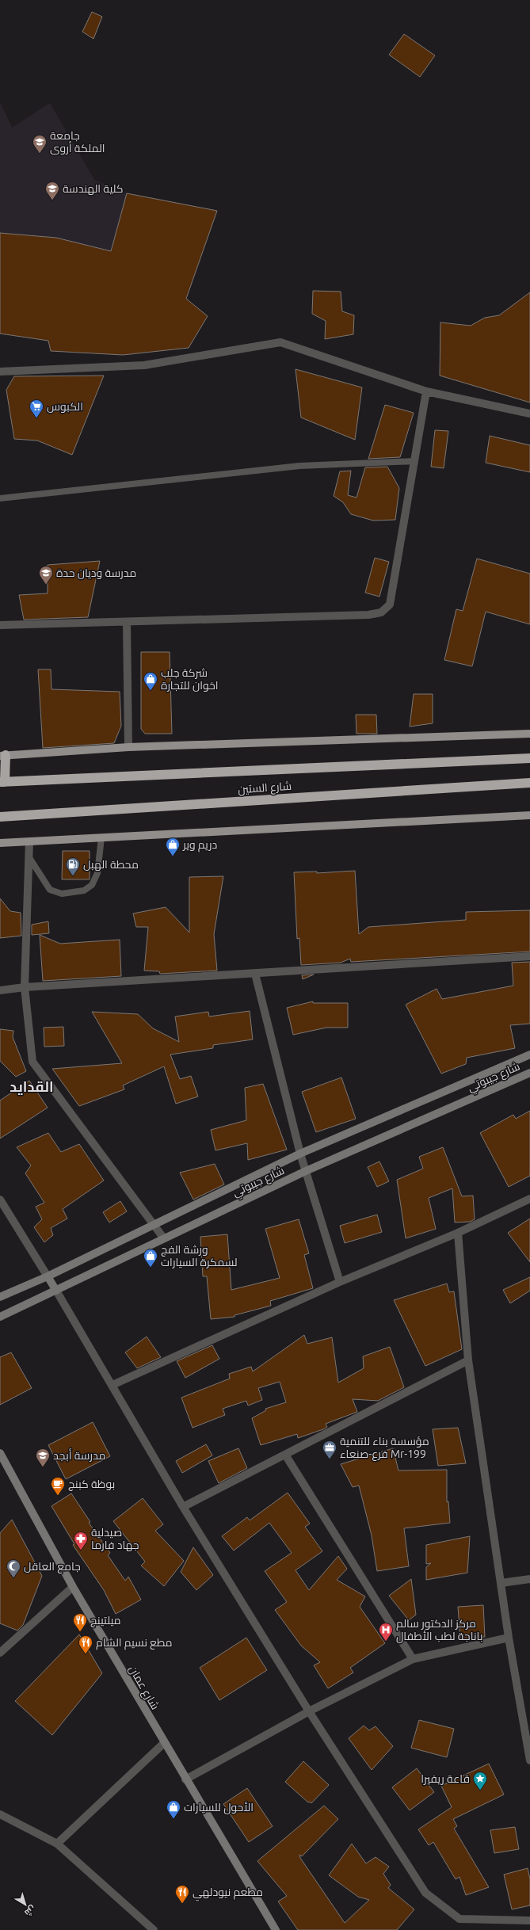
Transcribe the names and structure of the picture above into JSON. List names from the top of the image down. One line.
{"streets":{"highway":["شارع الستين"],"street":["شارع جيبوتي","شارع عمان"]},"districts":["القدايد"],"places":{"school or university":["جامعة الملكة أروى","كلية الهندسة","مدرسة وديان حدة","مدرسة أبجد"],"supermarket":["الكبوس"],"shop":["شركة جلب اخوان للتجارة","دريم وير","ورشة الفج لسمكرة السيارات","الأحول للسيارات"],"fuel station":["محطة الهبل"],"office":["مؤسسة بناء للتنمية فرع-صنعاء Mr-199"],"cafe":["بوظة كبنج"],"pharmacy":["صيدلية جهاد فارما"],"mosque":["جامع العاقل"],"restaurant":["ميلتينج","مطع نسيم الشام","مطعم نيودلهي"],"hospital":["مركز الدكتور سالم باناجة لطب الأطفال"],"place":["قاعة ريفيرا"]},"north":"bottom right"}
